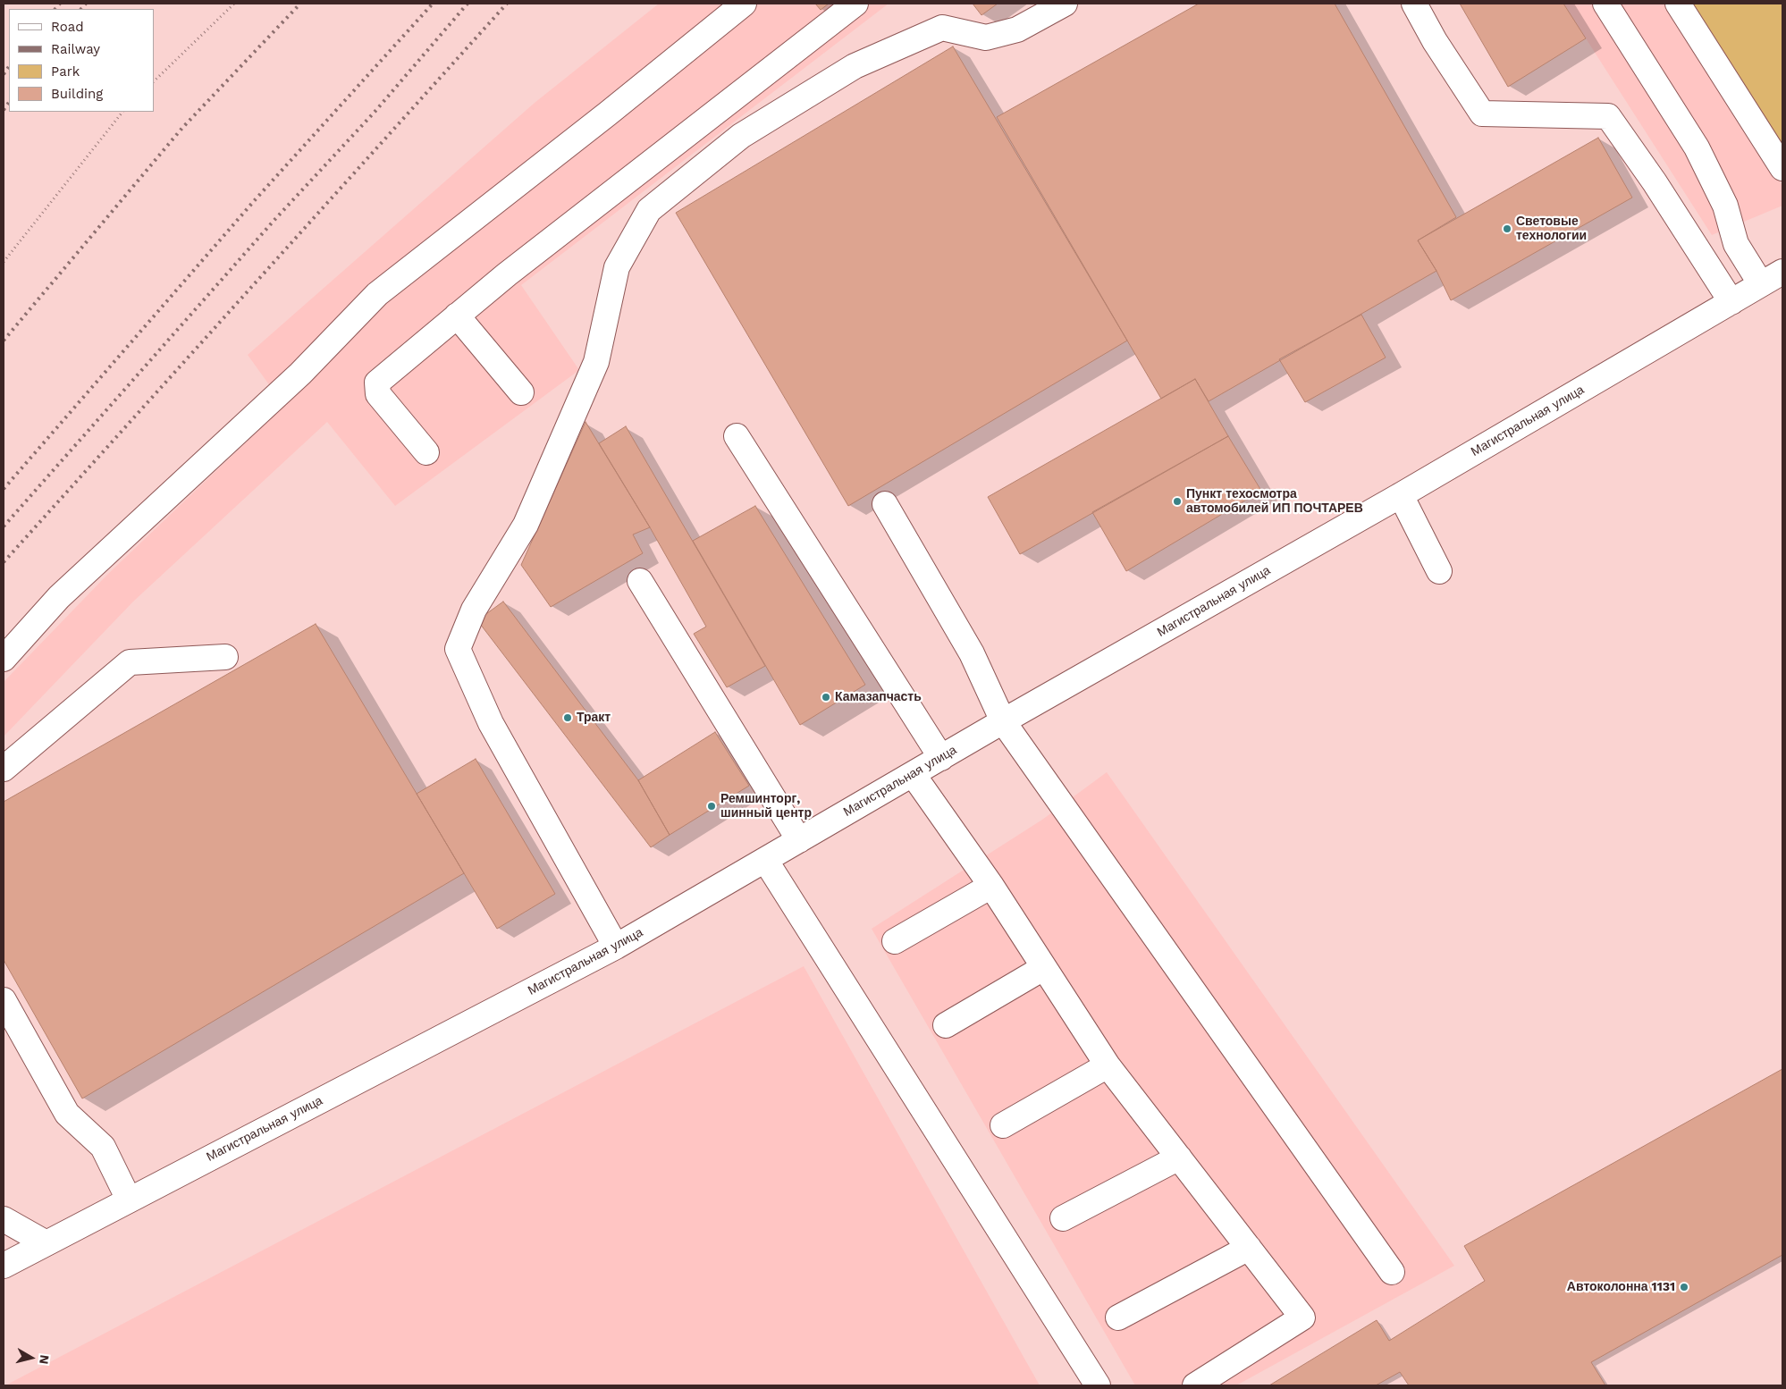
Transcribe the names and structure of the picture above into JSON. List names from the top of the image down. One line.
{"streets":{"street":["Магистральная улица"]},"places":["Световые технологии","Пункт техосмотра автомобилей ИП ПОЧТАРЕВ","Камазапчасть","Тракт","Ремшинторг, шинный центр","Автоколонна 1131"],"legend":["Road","Railway","Park","Building"],"north":"right"}
